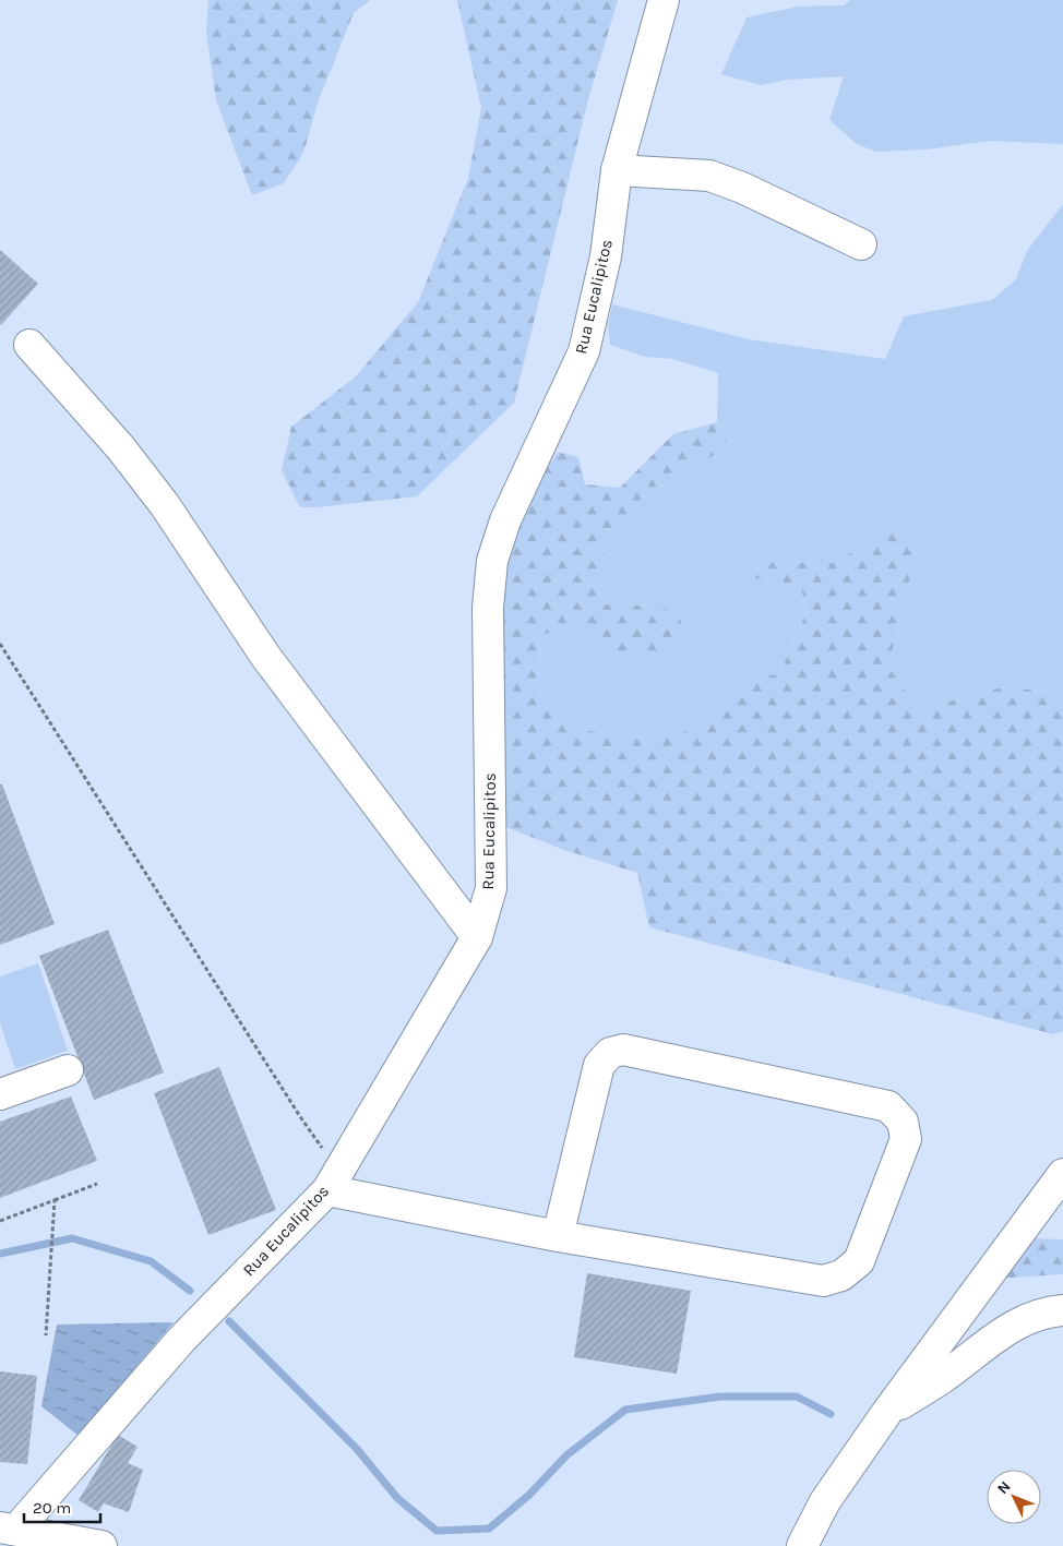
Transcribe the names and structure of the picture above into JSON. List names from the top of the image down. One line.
{"streets":{"street":["Rua Eucalipitos"]},"scale_bar":"20 m","north":"top left"}
